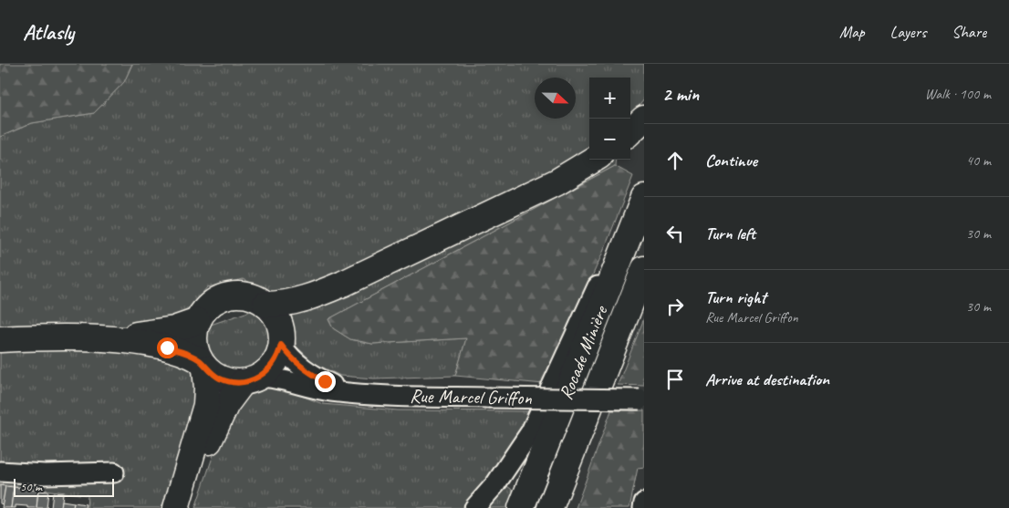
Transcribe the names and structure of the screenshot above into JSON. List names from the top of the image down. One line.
{"streets":{"main road":["Rocade Minière"],"street":["Rue Marcel Griffon"]},"scale_bar":"50 m","north":"right","page":{"header":"Atlasly","nav":["Map","Layers","Share"],"heading":["2 min","Walk · 100 m"],"map_buttons":["+","−"],"list":[["Continue","40 m"],["Turn left","30 m"],["Turn right","Rue Marcel Griffon","30 m"],"Arrive at destination"],"scale":"50 m"}}
